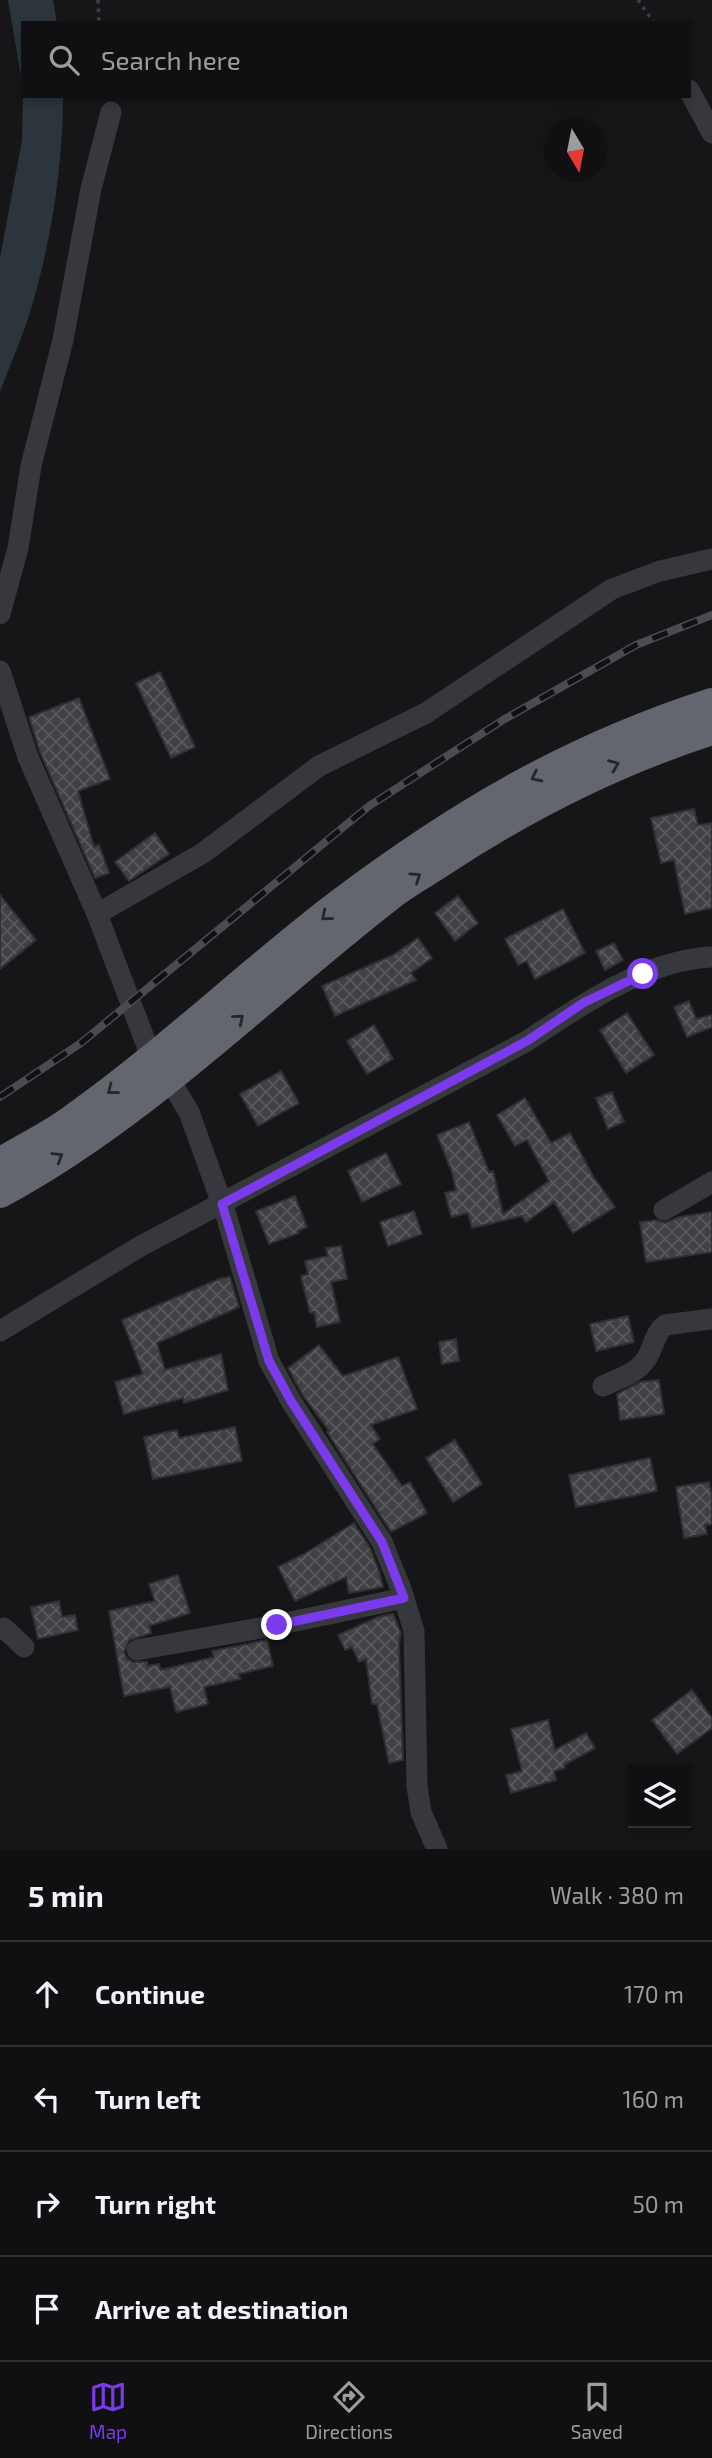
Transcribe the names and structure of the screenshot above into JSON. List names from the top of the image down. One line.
{"north":"bottom","page":{"search":"Search here","heading":["5 min","Walk · 380 m"],"list":[["Continue","170 m"],["Turn left","160 m"],["Turn right","50 m"],"Arrive at destination"],"nav":["Map","Directions","Saved"]}}
